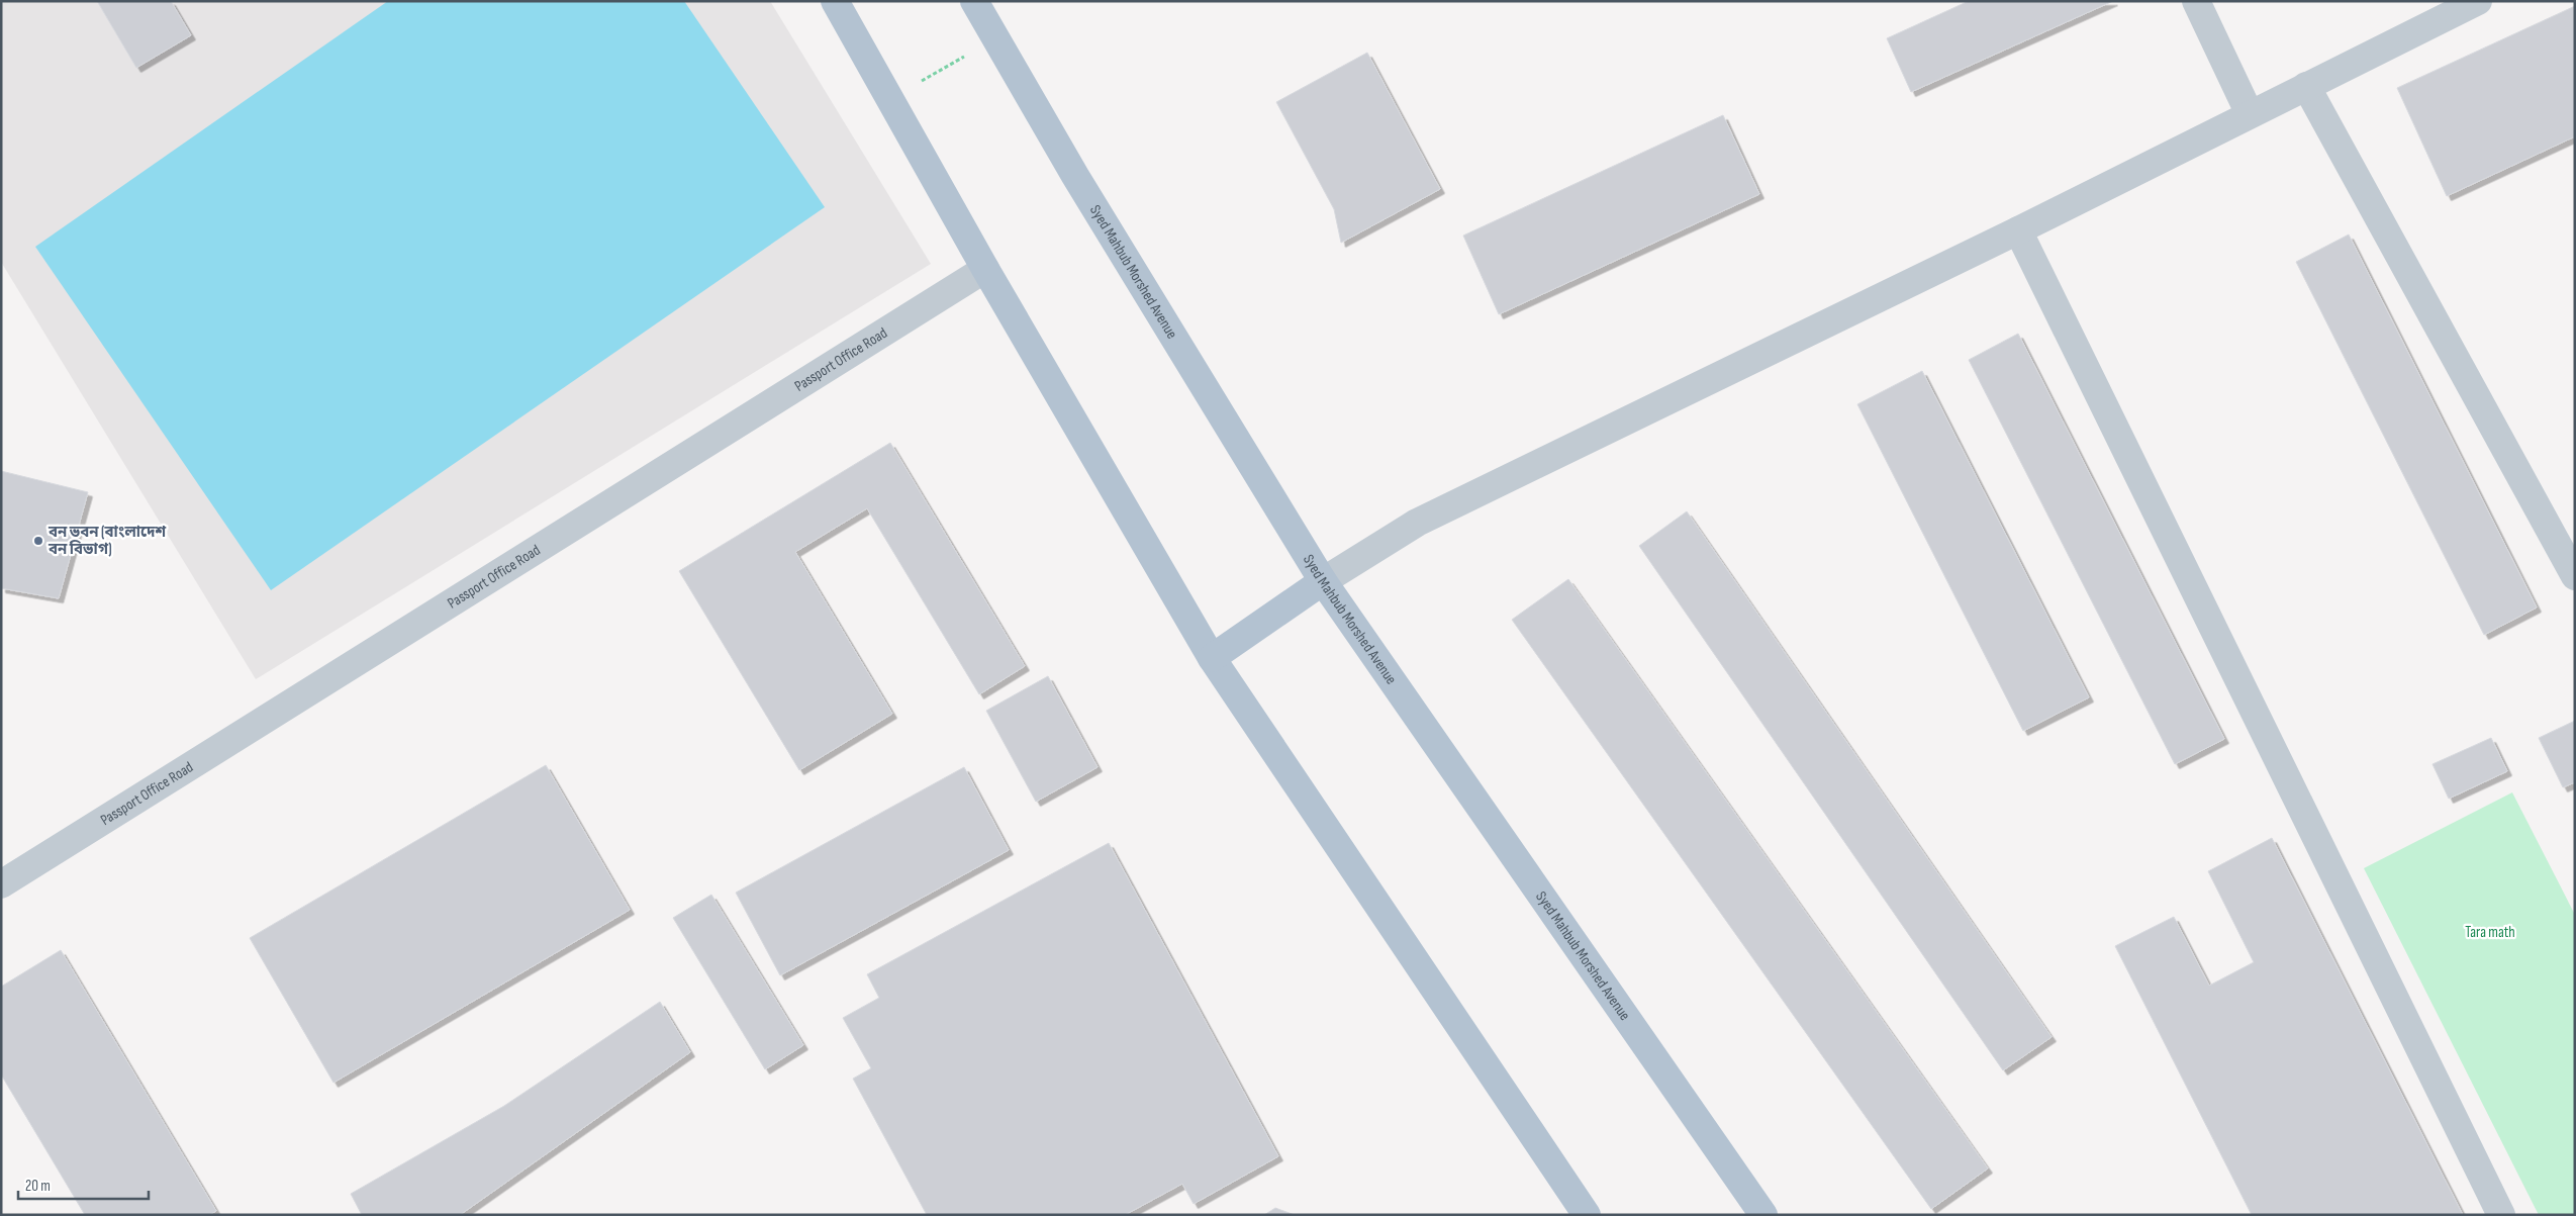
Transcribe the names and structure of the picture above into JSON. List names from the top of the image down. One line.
{"streets":{"main road":["Syed Mahbub Morshed Avenue"],"street":["Passport Office Road"]},"parks":["Tara math"],"places":["বন ভবন (বাংলাদেশ বন বিভাগ)"],"scale_bar":"20 m"}
